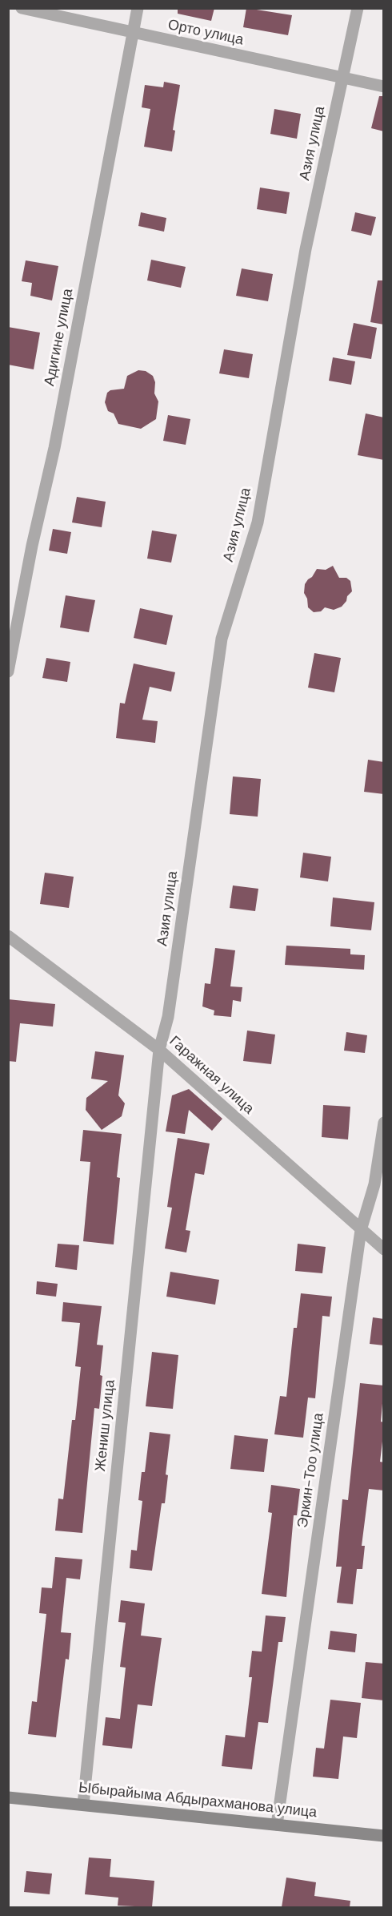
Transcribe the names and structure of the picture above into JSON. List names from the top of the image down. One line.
{"streets":{"street":["Орто улица","Азия улица","Адигине улица","Гаражная улица","Жениш улица","Эркин-Тоо улица","Ыбырайыма Абдырахманова улица"]},"crossings":[["Орто улица","Азия улица"],["Орто улица","Адигине улица"],["Азия улица","Гаражная улица"],["Азия улица","Жениш улица"],["Гаражная улица","Жениш улица"],["Гаражная улица","Эркин-Тоо улица"],["Жениш улица","Ыбырайыма Абдырахманова улица"],["Эркин-Тоо улица","Ыбырайыма Абдырахманова улица"]]}
